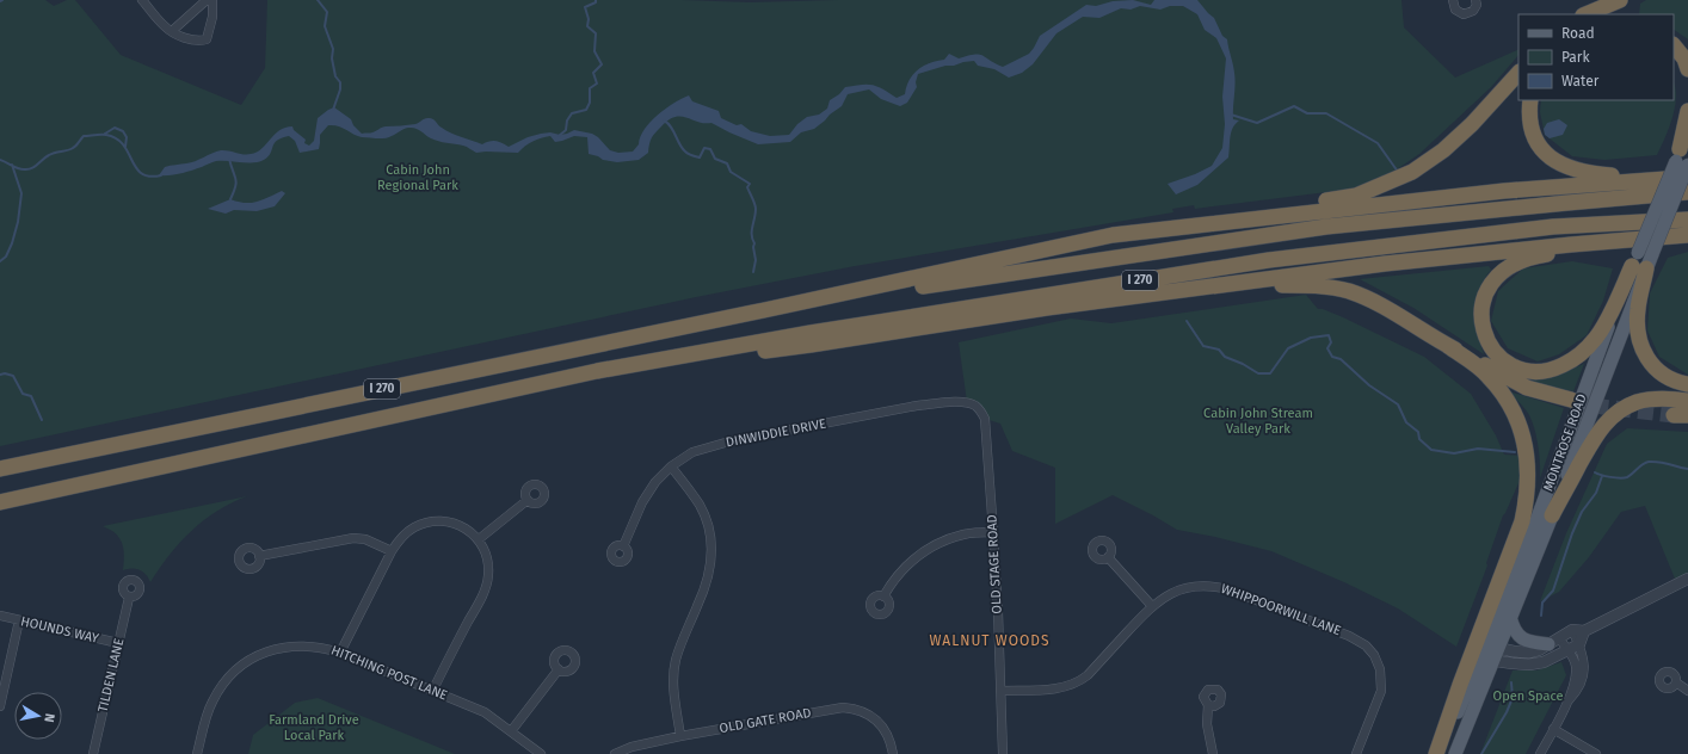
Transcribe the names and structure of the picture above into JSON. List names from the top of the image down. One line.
{"streets":{"highway":["I 270"],"main road":["MONTROSE ROAD"],"street":["DINWIDDIE DRIVE","OLD STAGE ROAD","WHIPPOORWILL LANE","HOUNDS WAY","HITCHING POST LANE","TILDEN LANE","OLD GATE ROAD"]},"crossings":[["DINWIDDIE DRIVE","OLD STAGE ROAD"],["OLD STAGE ROAD","WHIPPOORWILL LANE"],["HOUNDS WAY","TILDEN LANE"]],"districts":["WALNUT WOODS"],"parks":["Cabin John Regional Park","Cabin John Stream Valley Park","Open Space","Farmland Drive Local Park"],"legend":["Road","Park","Water"],"north":"right"}
